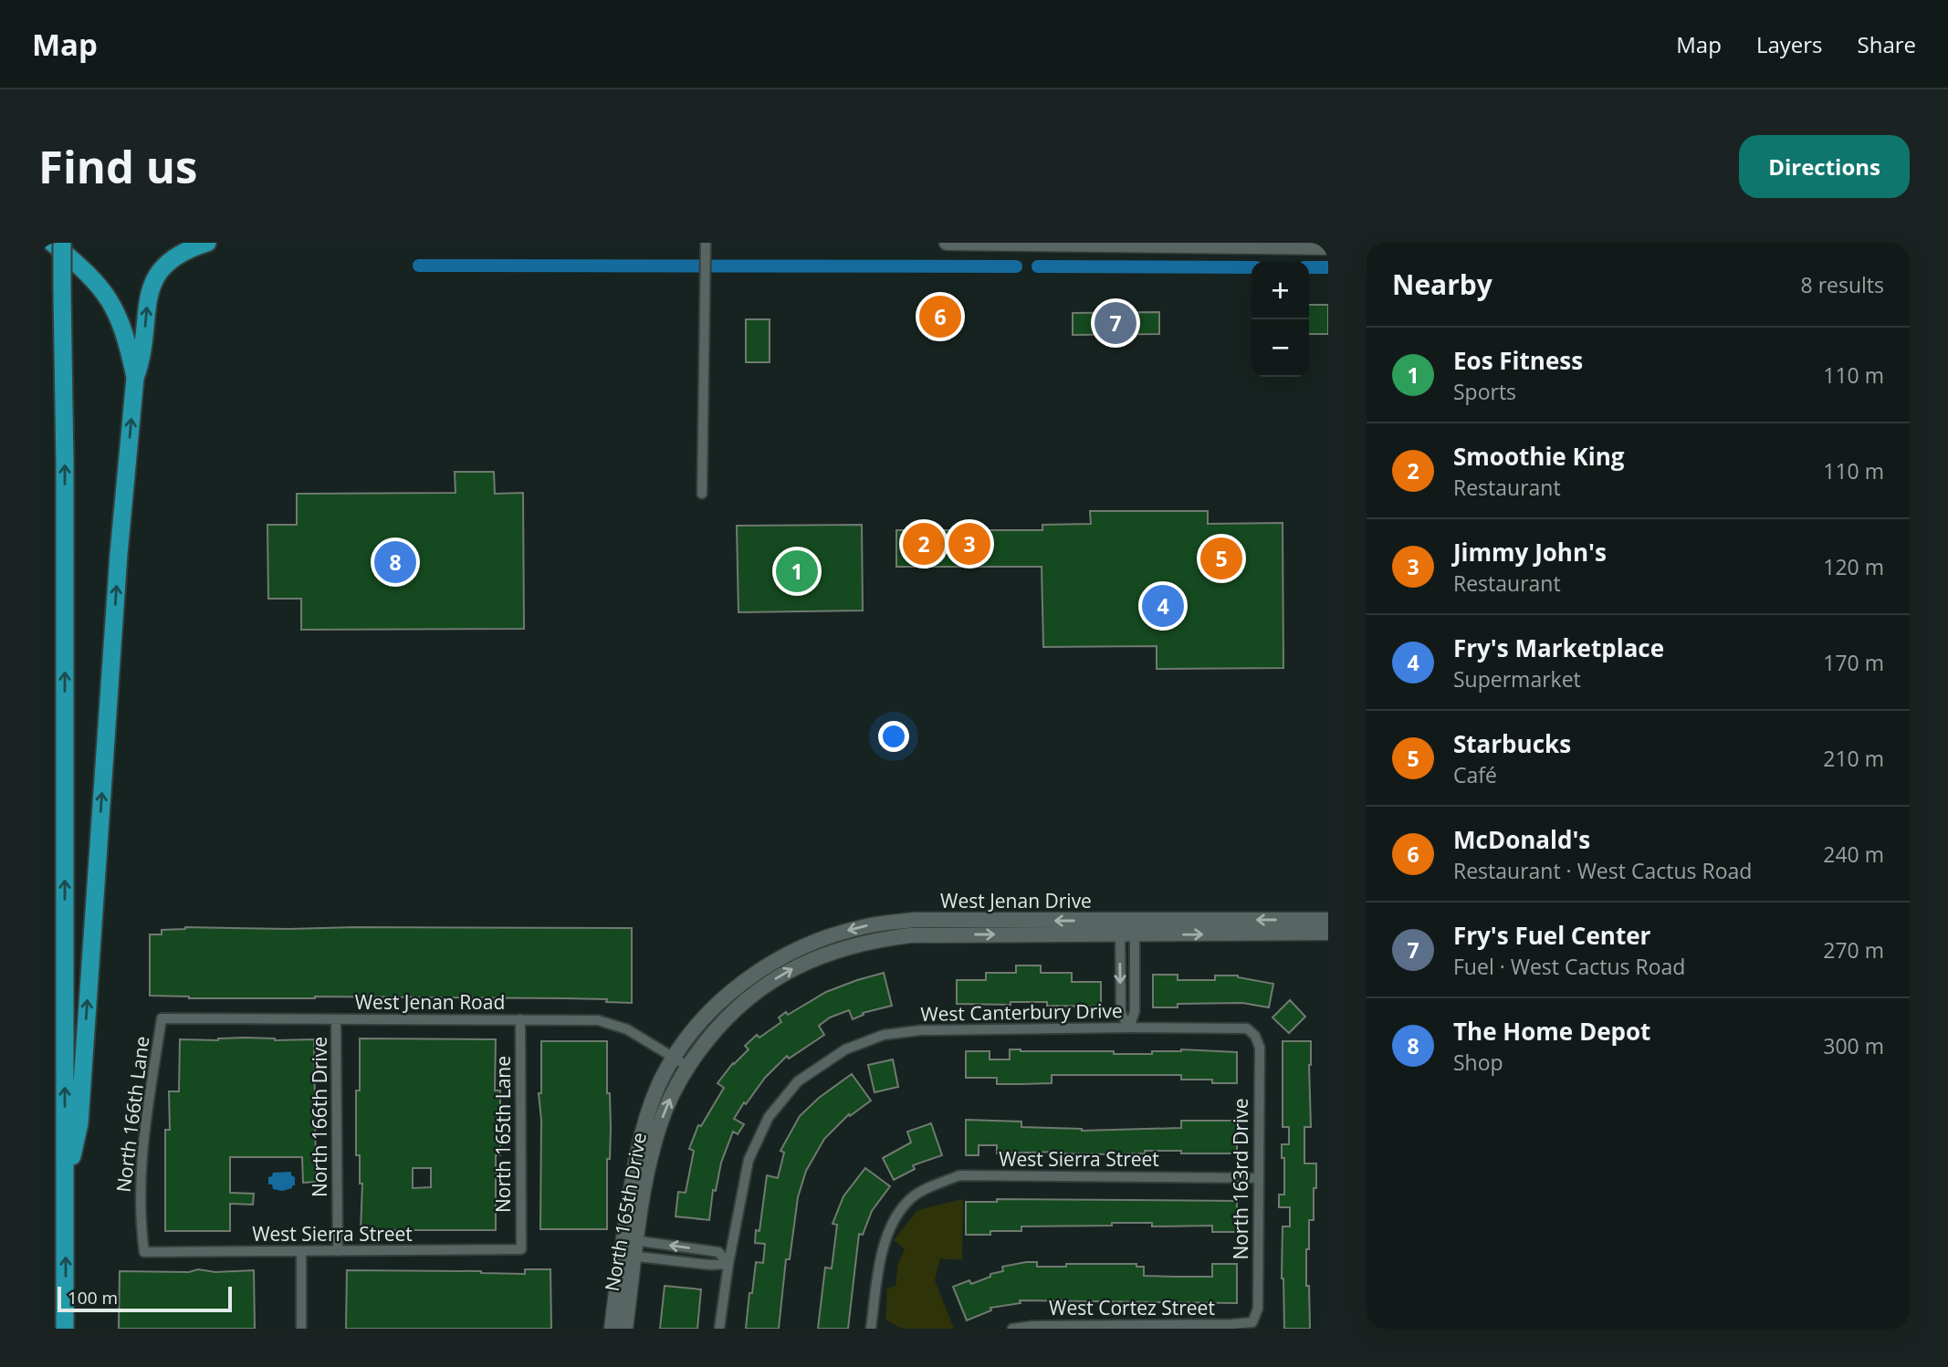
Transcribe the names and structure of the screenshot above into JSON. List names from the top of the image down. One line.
{"streets":{"street":["West Jenan Drive","West Jenan Road","West Canterbury Drive","North 166th Lane","North 166th Drive","North 165th Lane","West Sierra Street","North 163rd Drive","North 165th Drive","West Cortez Street"]},"crossings":[["West Jenan Drive","North 165th Drive"],["West Jenan Road","North 166th Lane"],["West Jenan Road","North 166th Drive"],["West Jenan Road","North 165th Lane"],["West Jenan Road","North 165th Drive"],["West Canterbury Drive","North 163rd Drive"],["North 166th Lane","West Sierra Street"],["North 166th Drive","West Sierra Street"],["North 165th Lane","West Sierra Street"],["West Sierra Street","North 163rd Drive"],["North 163rd Drive","West Cortez Street"]],"scale_bar":"100 m","page":{"header":"Map","nav":["Map","Layers","Share"],"buttons":"Directions","title":"Find us","heading":["Nearby","8 results"],"map_buttons":["+","−"],"pins":["6","7","2","3","5","8","1","4"],"list":[{"mark":"1","name":"Eos Fitness","note":"Sports","value":"110 m"},{"mark":"2","name":"Smoothie King","note":"Restaurant","value":"110 m"},{"mark":"3","name":"Jimmy John's","note":"Restaurant","value":"120 m"},{"mark":"4","name":"Fry's Marketplace","note":"Supermarket","value":"170 m"},{"mark":"5","name":"Starbucks","note":"Café","value":"210 m"},{"mark":"6","name":"McDonald's","note":"Restaurant · West Cactus Road","value":"240 m"},{"mark":"7","name":"Fry's Fuel Center","note":"Fuel · West Cactus Road","value":"270 m"},{"mark":"8","name":"The Home Depot","note":"Shop","value":"300 m"}],"scale":"100 m"}}
